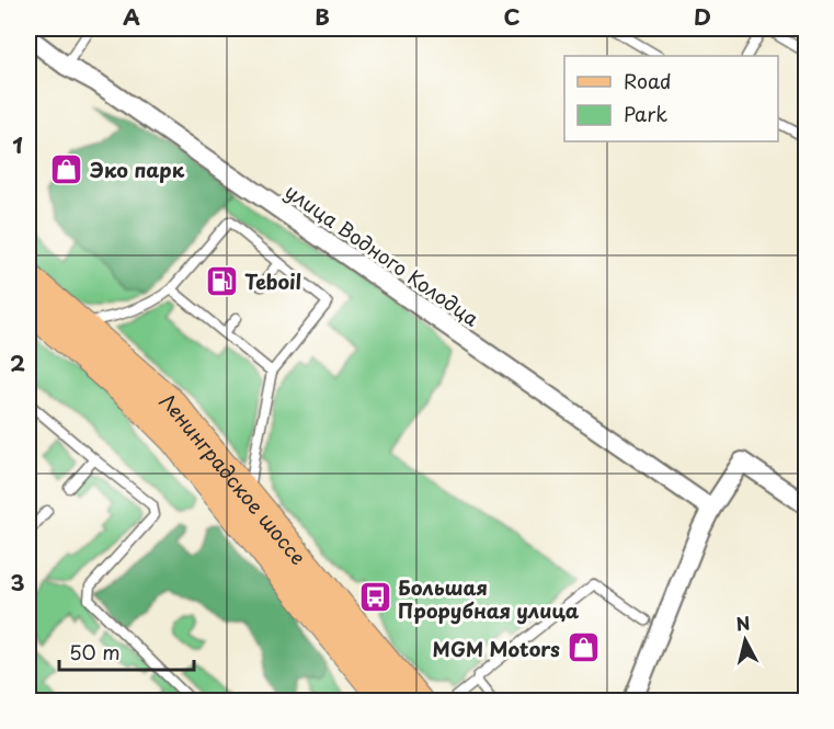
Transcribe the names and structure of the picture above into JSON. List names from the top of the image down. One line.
{"streets":{"main road":["Ленинградское шоссе"],"street":["улица Водного Колодца"]},"places":{"shop":["Эко парк","MGM Motors"],"fuel station":["Teboil"],"bus stop":["Большая Прорубная улица"]},"legend":["Road","Park"],"scale_bar":"50 m","north":"top","grid":{"columns":["A","B","C","D"],"rows":["1","2","3"]}}
